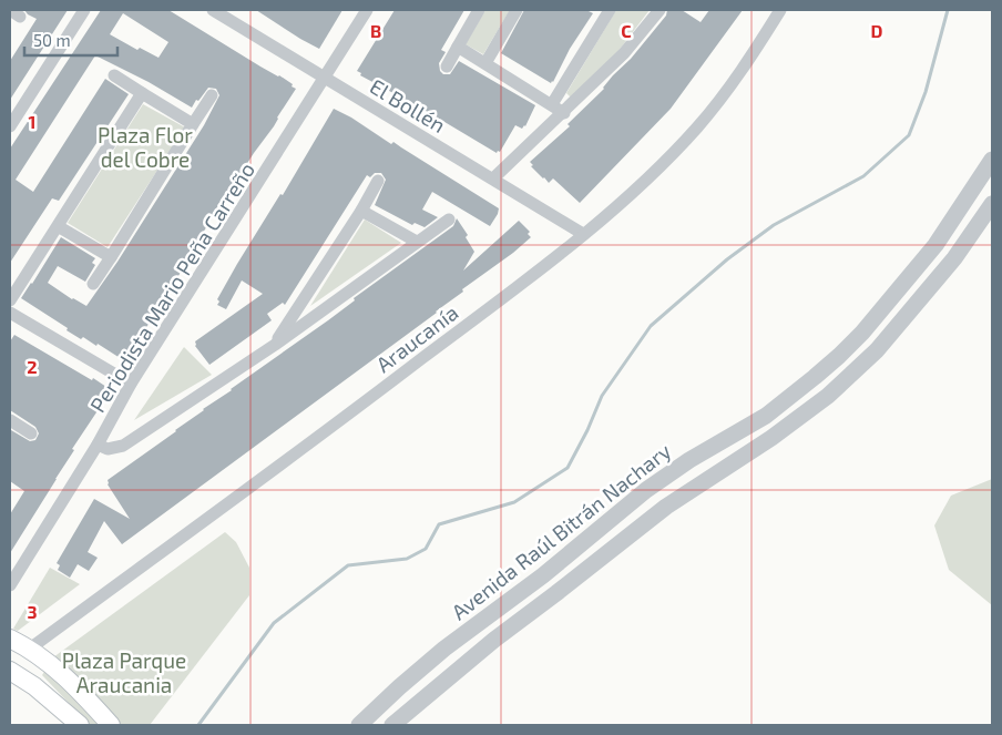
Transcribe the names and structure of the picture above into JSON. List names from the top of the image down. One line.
{"streets":{"street":["El Bollén","Periodista Mario Peña Carreño","Araucanía","Avenida Raúl Bitrán Nachary"]},"crossings":[["El Bollén","Periodista Mario Peña Carreño"],["El Bollén","Araucanía"]],"parks":["Plaza Flor del Cobre","Plaza Parque Araucania"],"scale_bar":"50 m","grid":{"columns":["B","C","D"],"rows":["1","2","3"]}}
